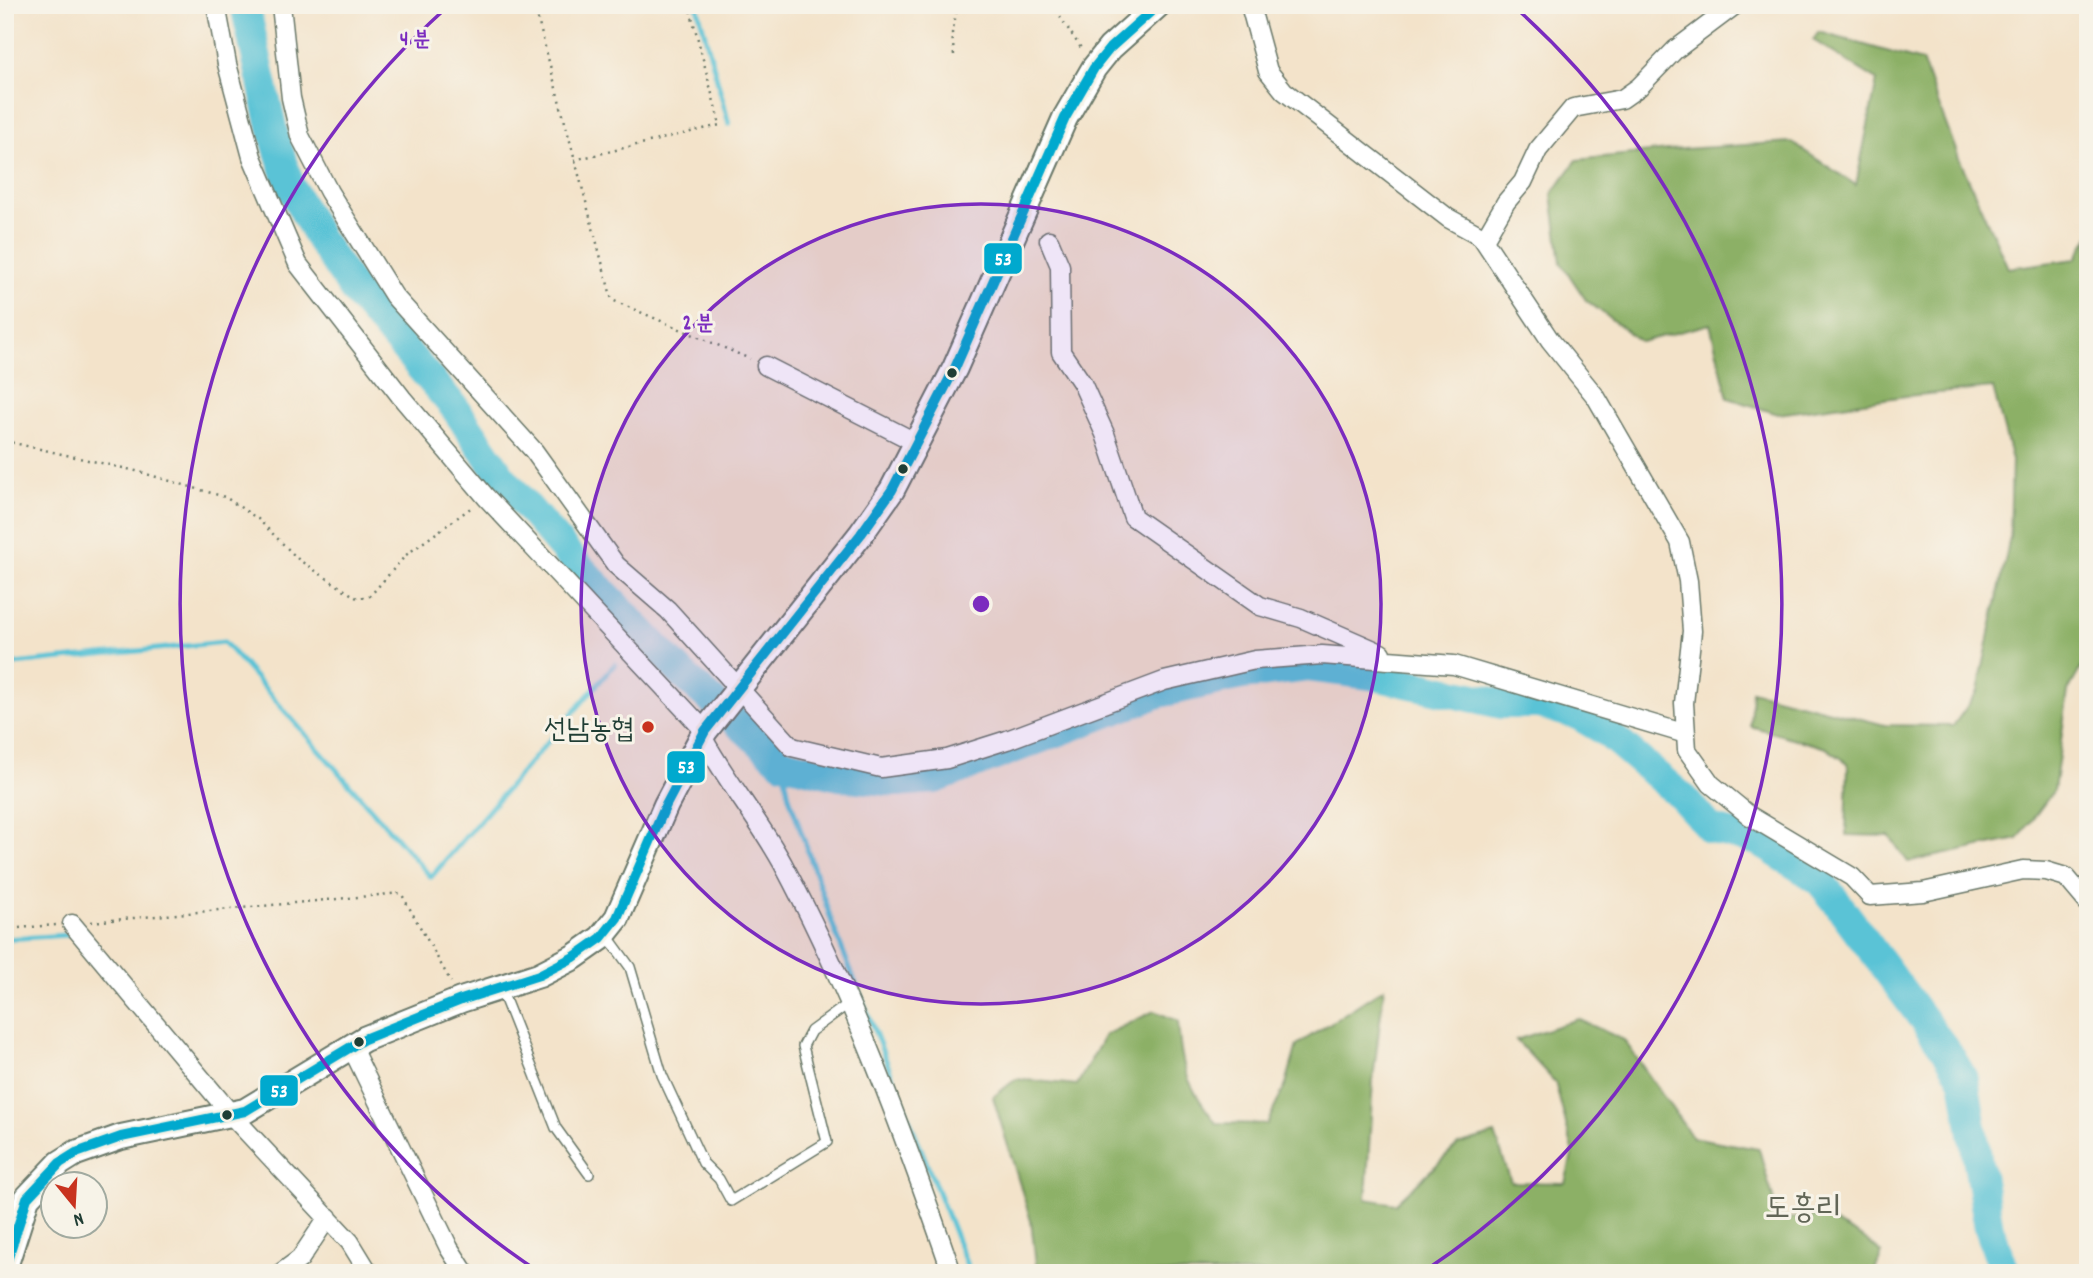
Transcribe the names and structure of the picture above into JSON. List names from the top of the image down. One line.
{"districts":["도흥리"],"places":["선남농협"],"lines":["transit line 53"],"north":"bottom","rings":["4 분","2 분"]}
